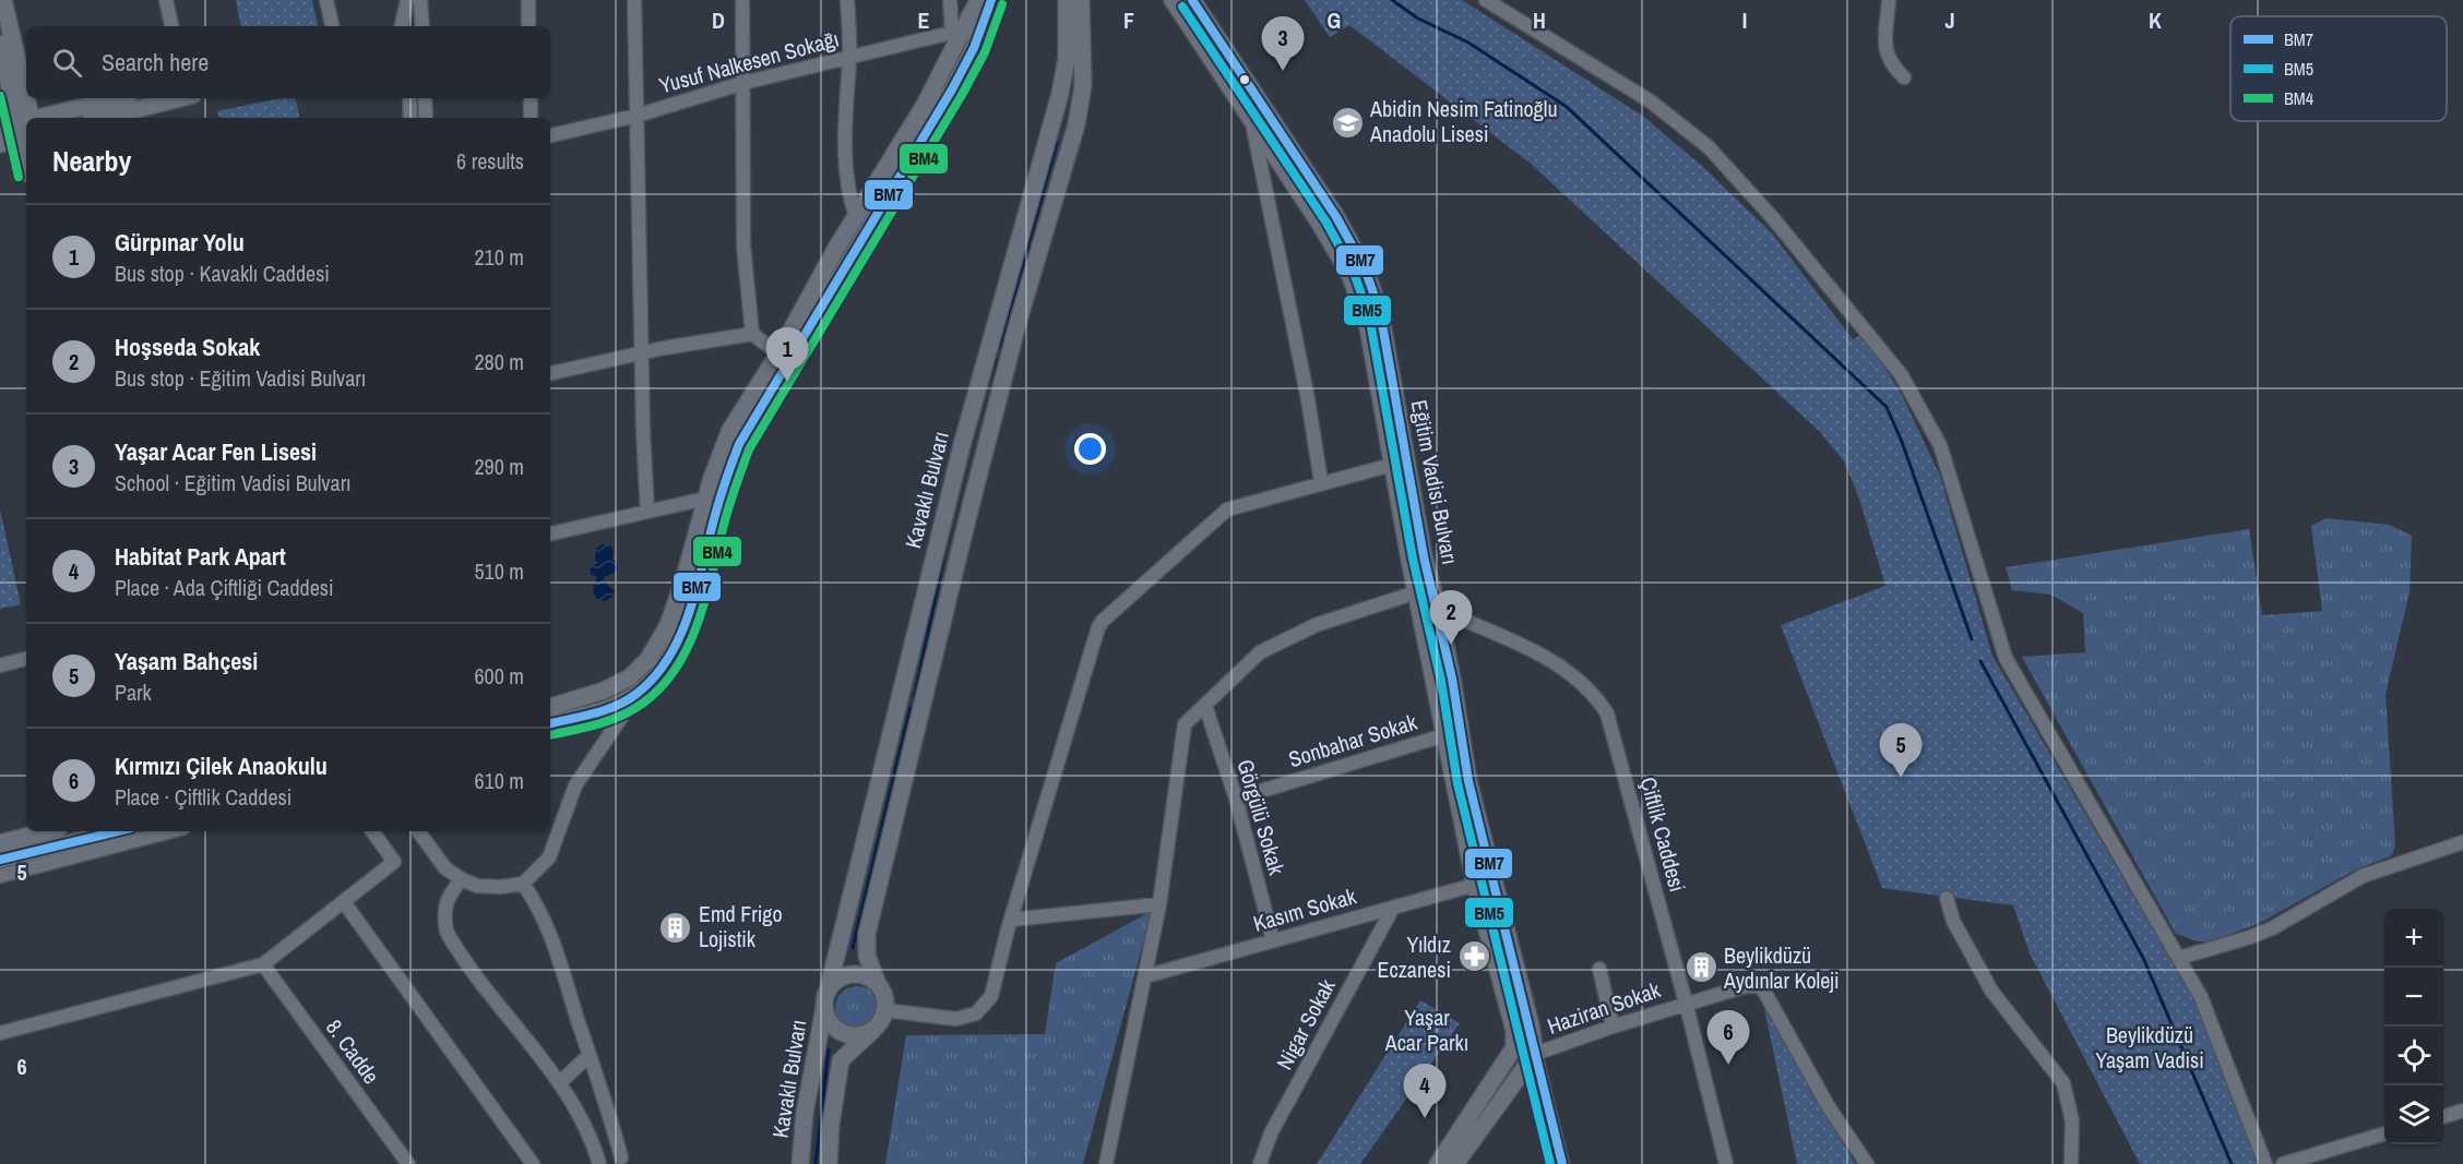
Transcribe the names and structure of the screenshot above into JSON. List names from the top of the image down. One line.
{"streets":{"main road":["Eğitim Vadisi Bulvarı","Kavaklı Bulvarı"],"street":["Yusuf Nalkesen Sokağı","Sonbahar Sokak","Görgülü Sokak","Çiftlik Caddesi","Kasım Sokak","Haziran Sokak","Nigar Sokak","8. Cadde"]},"crossings":[["Eğitim Vadisi Bulvarı","Sonbahar Sokak"],["Eğitim Vadisi Bulvarı","Çiftlik Caddesi"],["Eğitim Vadisi Bulvarı","Kasım Sokak"],["Eğitim Vadisi Bulvarı","Haziran Sokak"],["Sonbahar Sokak","Görgülü Sokak"],["Görgülü Sokak","Kasım Sokak"],["Çiftlik Caddesi","Haziran Sokak"],["Kasım Sokak","Nigar Sokak"]],"parks":["Yaşar Acar Parkı","Beylikdüzü Yaşam Vadisi"],"places":{"school or university":["Abidin Nesim Fatinoğlu Anadolu Lisesi"],"building":["Emd Frigo Lojistik","Beylikdüzü Aydınlar Koleji"],"pharmacy":["Yıldız Eczanesi"]},"lines":["transit line BM7","transit line BM4","transit line BM5"],"legend":["BM7","BM5","BM4"],"page":{"pins":["3","1","2","5","6","4"],"search":"Search here","heading":["Nearby","6 results"],"list":[{"mark":"1","name":"Gürpınar Yolu","note":"Bus stop · Kavaklı Caddesi","value":"210 m"},{"mark":"2","name":"Hoşseda Sokak","note":"Bus stop · Eğitim Vadisi Bulvarı","value":"280 m"},{"mark":"3","name":"Yaşar Acar Fen Lisesi","note":"School · Eğitim Vadisi Bulvarı","value":"290 m"},{"mark":"4","name":"Habitat Park Apart","note":"Place · Ada Çiftliği Caddesi","value":"510 m"},{"mark":"5","name":"Yaşam Bahçesi","note":"Park","value":"600 m"},{"mark":"6","name":"Kırmızı Çilek Anaokulu","note":"Place · Çiftlik Caddesi","value":"610 m"}],"map_buttons":["+","−"]},"grid":{"columns":["D","E","F","G","H","I","J","K"],"rows":["5","6"]}}
